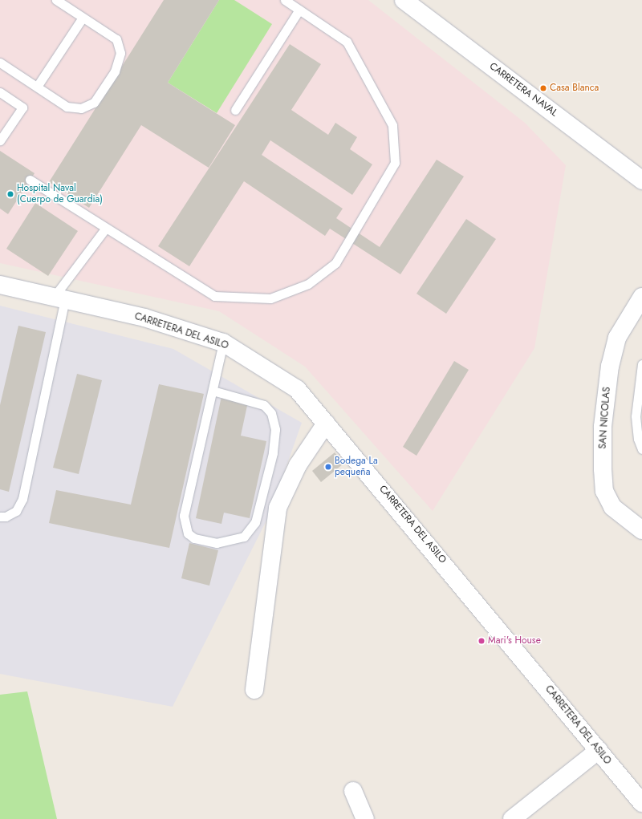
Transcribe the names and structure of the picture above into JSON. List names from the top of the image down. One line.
{"streets":{"street":["CARRETERA NAVAL","CARRETERA DEL ASILO","SAN NICOLAS"]},"places":["Casa Blanca","Hospital Naval (Cuerpo de Guardia)","Bodega La pequeña","Mari's House"]}
